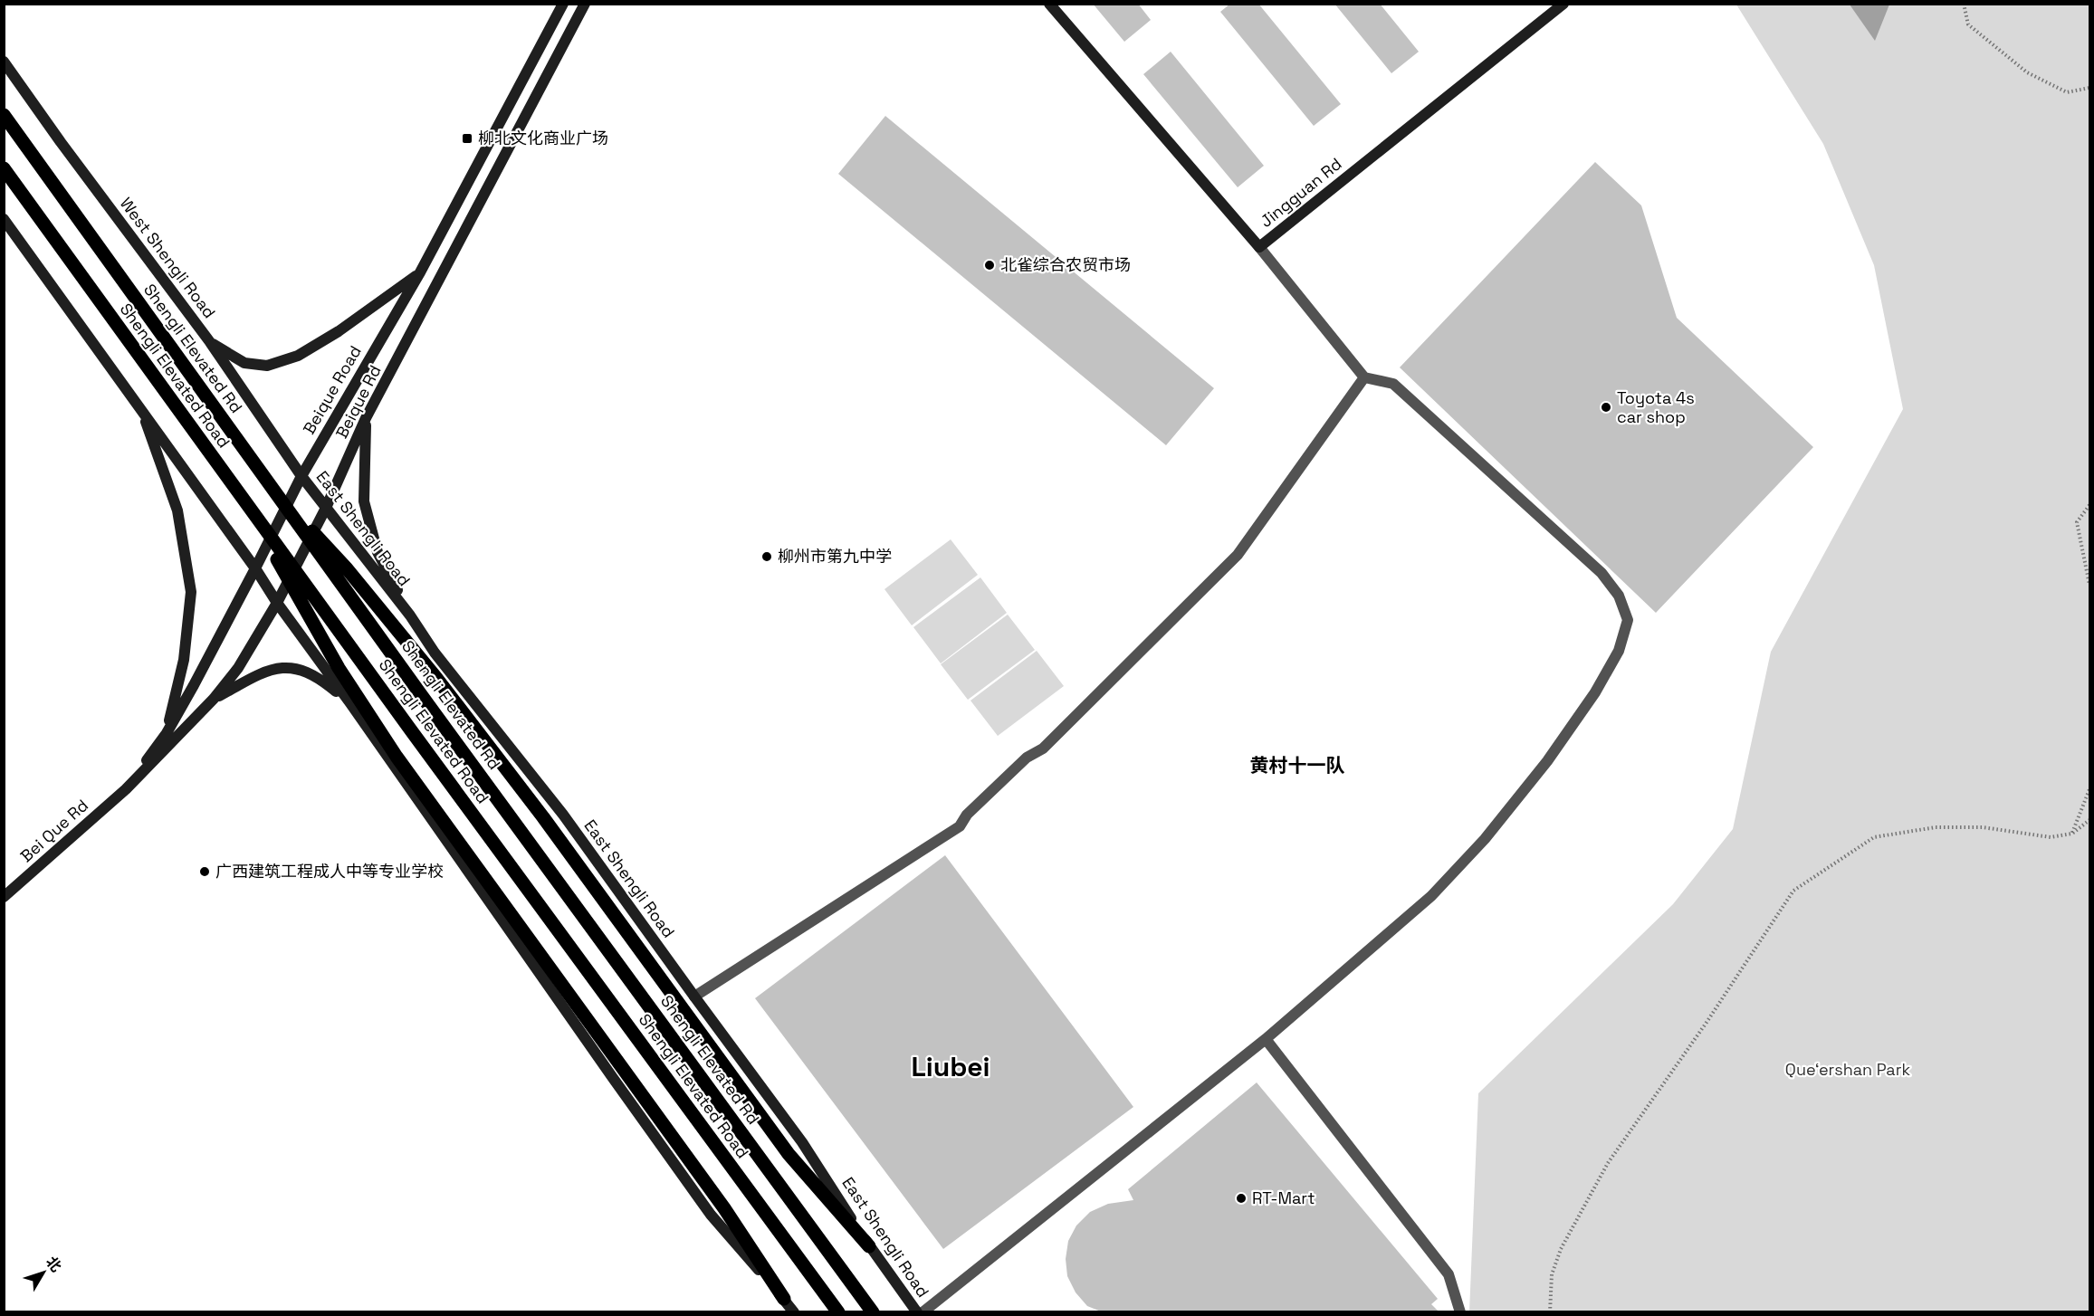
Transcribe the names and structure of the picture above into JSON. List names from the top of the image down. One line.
{"streets":{"main road":["Jingguan Rd","West Shengli Road","Shengli Elevated Rd","Shengli Elevated Road","Beique Road","Beique Rd","East Shengli Road","Bei Que Rd"]},"crossings":[["West Shengli Road","Beique Road"],["West Shengli Road","East Shengli Road"],["Beique Road","Beique Rd"],["Beique Road","East Shengli Road"],["Beique Road","Bei Que Rd"],["Beique Rd","East Shengli Road"],["Beique Rd","Bei Que Rd"]],"districts":["黄村十一队","Liubei"],"parks":["Que‘ershan Park"],"places":{"transit":["柳北文化商业广场"],"other":["北雀综合农贸市场","Toyota 4s car shop","柳州市第九中学","广西建筑工程成人中等专业学校","RT-Mart"]},"north":"top right"}
